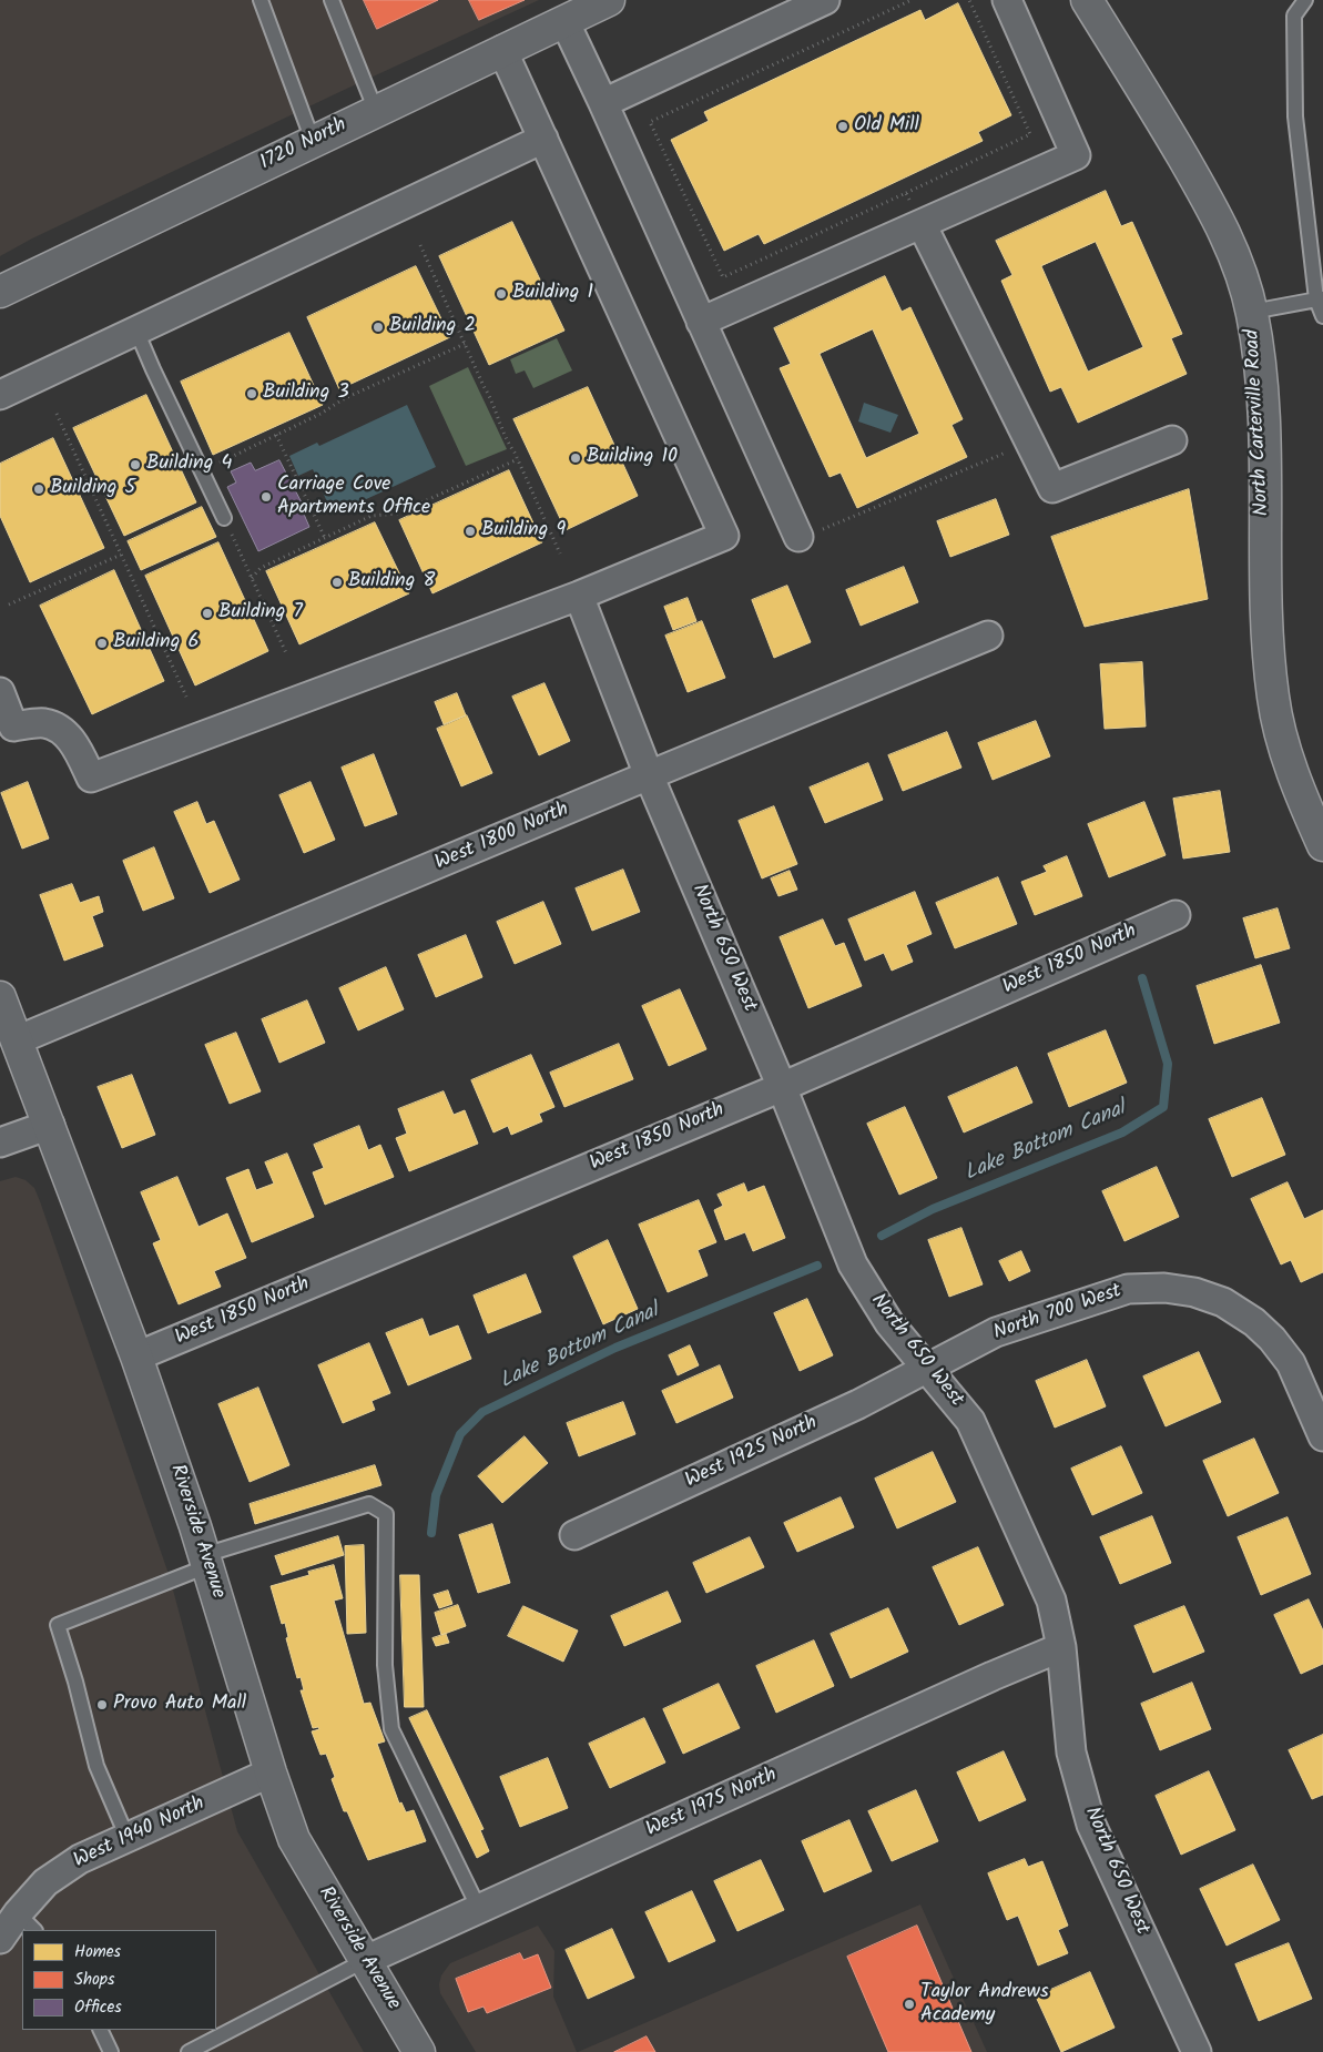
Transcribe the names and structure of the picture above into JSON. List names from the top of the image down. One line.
{"streets":{"street":["1720 North","North Carterville Road","West 1800 North","North 650 West","West 1850 North","North 700 West","West 1925 North","Riverside Avenue","West 1975 North","West 1940 North"]},"crossings":[["West 1800 North","North 650 West"],["West 1800 North","Riverside Avenue"],["North 650 West","West 1850 North"],["North 650 West","North 700 West"],["North 650 West","West 1925 North"],["North 650 West","West 1975 North"],["West 1850 North","Riverside Avenue"],["North 700 West","West 1925 North"],["Riverside Avenue","West 1975 North"],["Riverside Avenue","West 1940 North"]],"water":["Lake Bottom Canal"],"places":["Old Mill","Building 1","Building 2","Building 3","Building 10","Building 4","Building 5","Carriage Cove Apartments Office","Building 9","Building 8","Building 7","Building 6","Provo Auto Mall","Taylor Andrews Academy"],"legend":["Homes","Shops","Offices"]}
